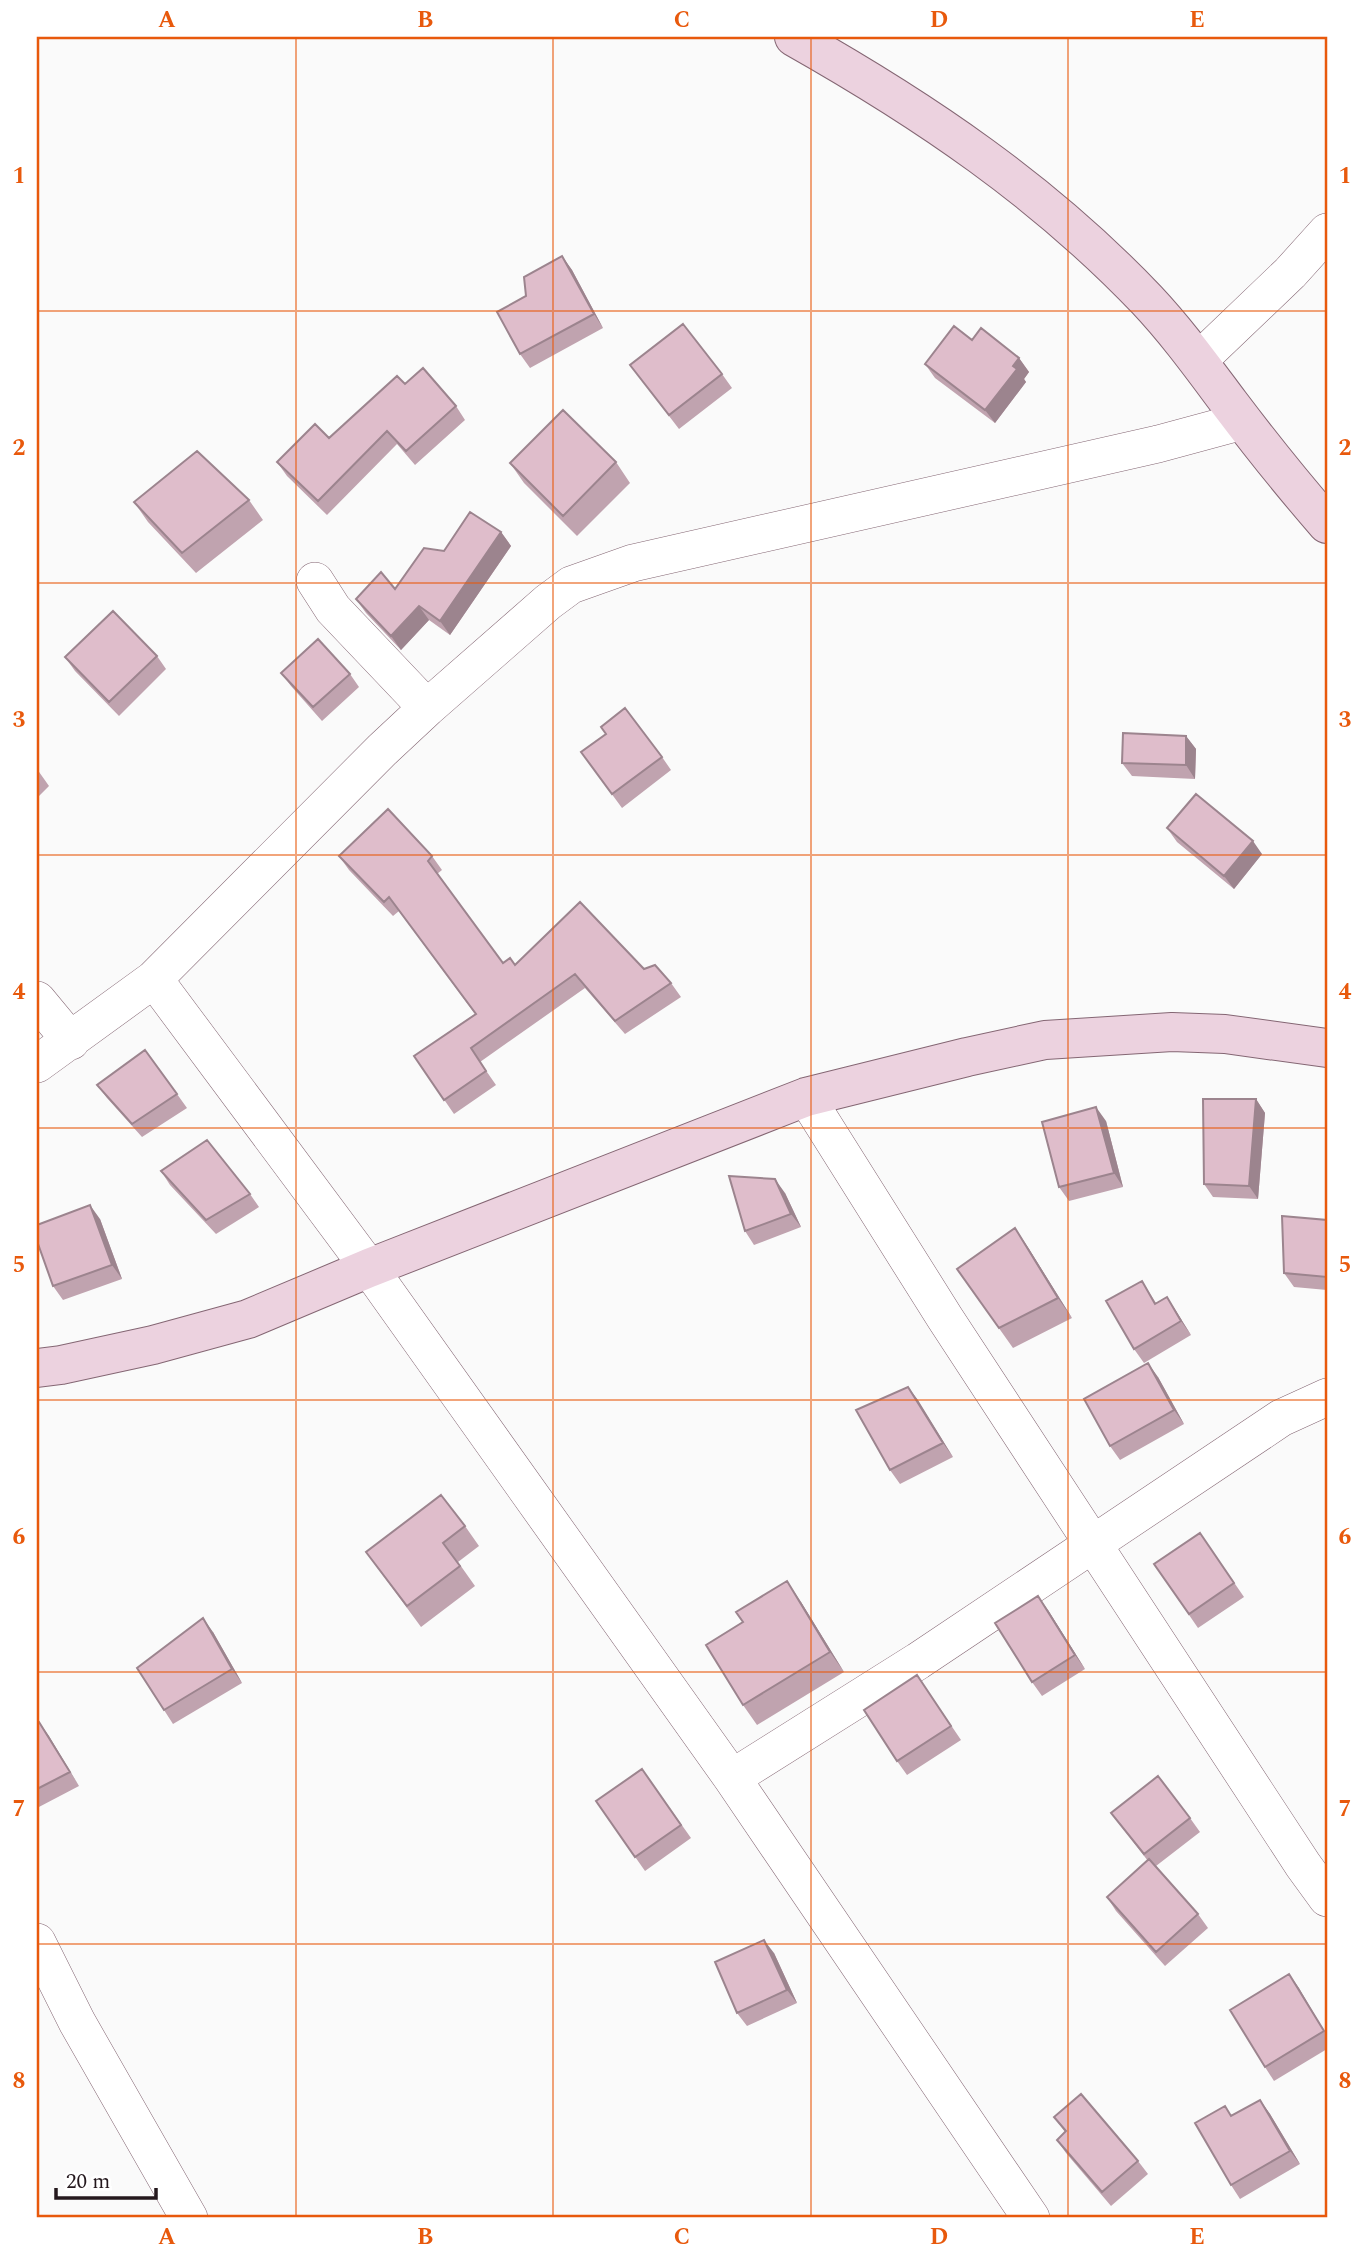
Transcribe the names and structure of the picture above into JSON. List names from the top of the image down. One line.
{"scale_bar":"20 m","grid":{"columns":["A","B","C","D","E"],"rows":["1","2","3","4","5","6","7","8"]}}
